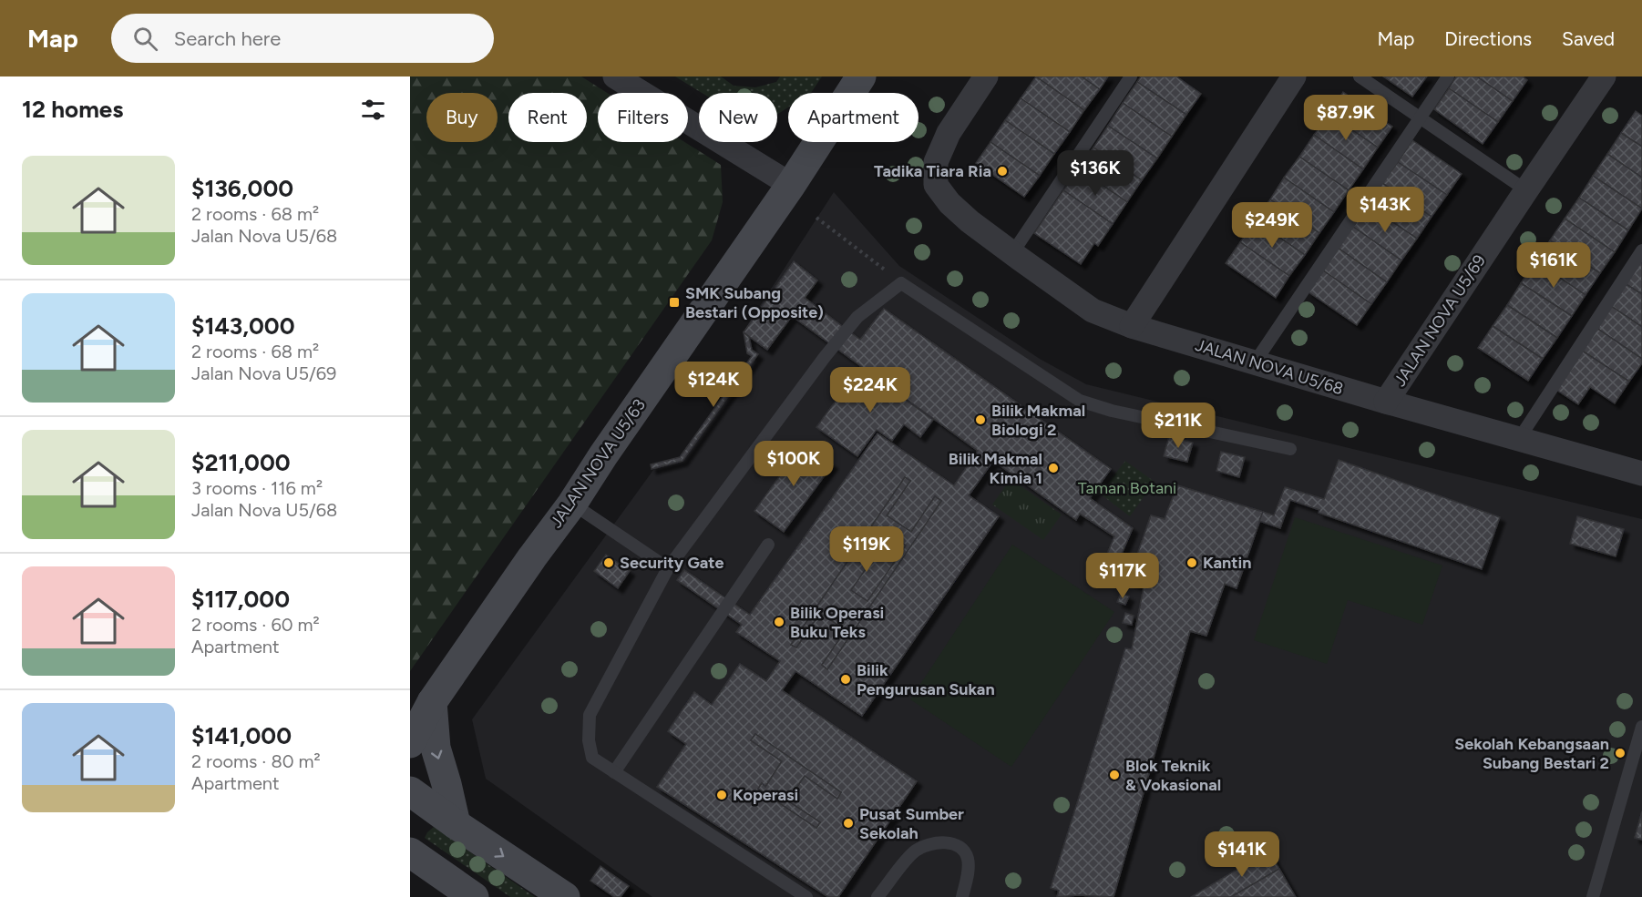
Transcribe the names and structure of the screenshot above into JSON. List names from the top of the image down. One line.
{"streets":{"street":["JALAN NOVA U5/69","JALAN NOVA U5/68","JALAN NOVA U5/63"]},"crossings":[["JALAN NOVA U5/69","JALAN NOVA U5/68"]],"parks":["Taman Botani"],"places":{"other":["Tadika Tiara Ria","Bilik Makmal Biologi 2","Bilik Makmal Kimia 1","Security Gate","Kantin","Bilik Operasi Buku Teks","Bilik Pengurusan Sukan","Sekolah Kebangsaan Subang Bestari 2","Blok Teknik & Vokasional","Koperasi","Pusat Sumber Sekolah"],"transit":["SMK Subang Bestari (Opposite)"]},"page":{"header":"Map","search":"Search here","nav":["Map","Directions","Saved"],"heading":"12 homes","chip":["Buy","Rent","Filters","New","Apartment"],"price":["$87.9K","$136K","$143K","$249K","$161K","$124K","$224K","$211K","$100K","$119K","$117K","$141K"],"list":[{"name":"$136,000","note":"2 rooms · 68 m² · Jalan Nova U5/68"},{"name":"$143,000","note":"2 rooms · 68 m² · Jalan Nova U5/69"},{"name":"$211,000","note":"3 rooms · 116 m² · Jalan Nova U5/68"},{"name":"$117,000","note":"2 rooms · 60 m² · Apartment"},{"name":"$141,000","note":"2 rooms · 80 m² · Apartment"}]}}
